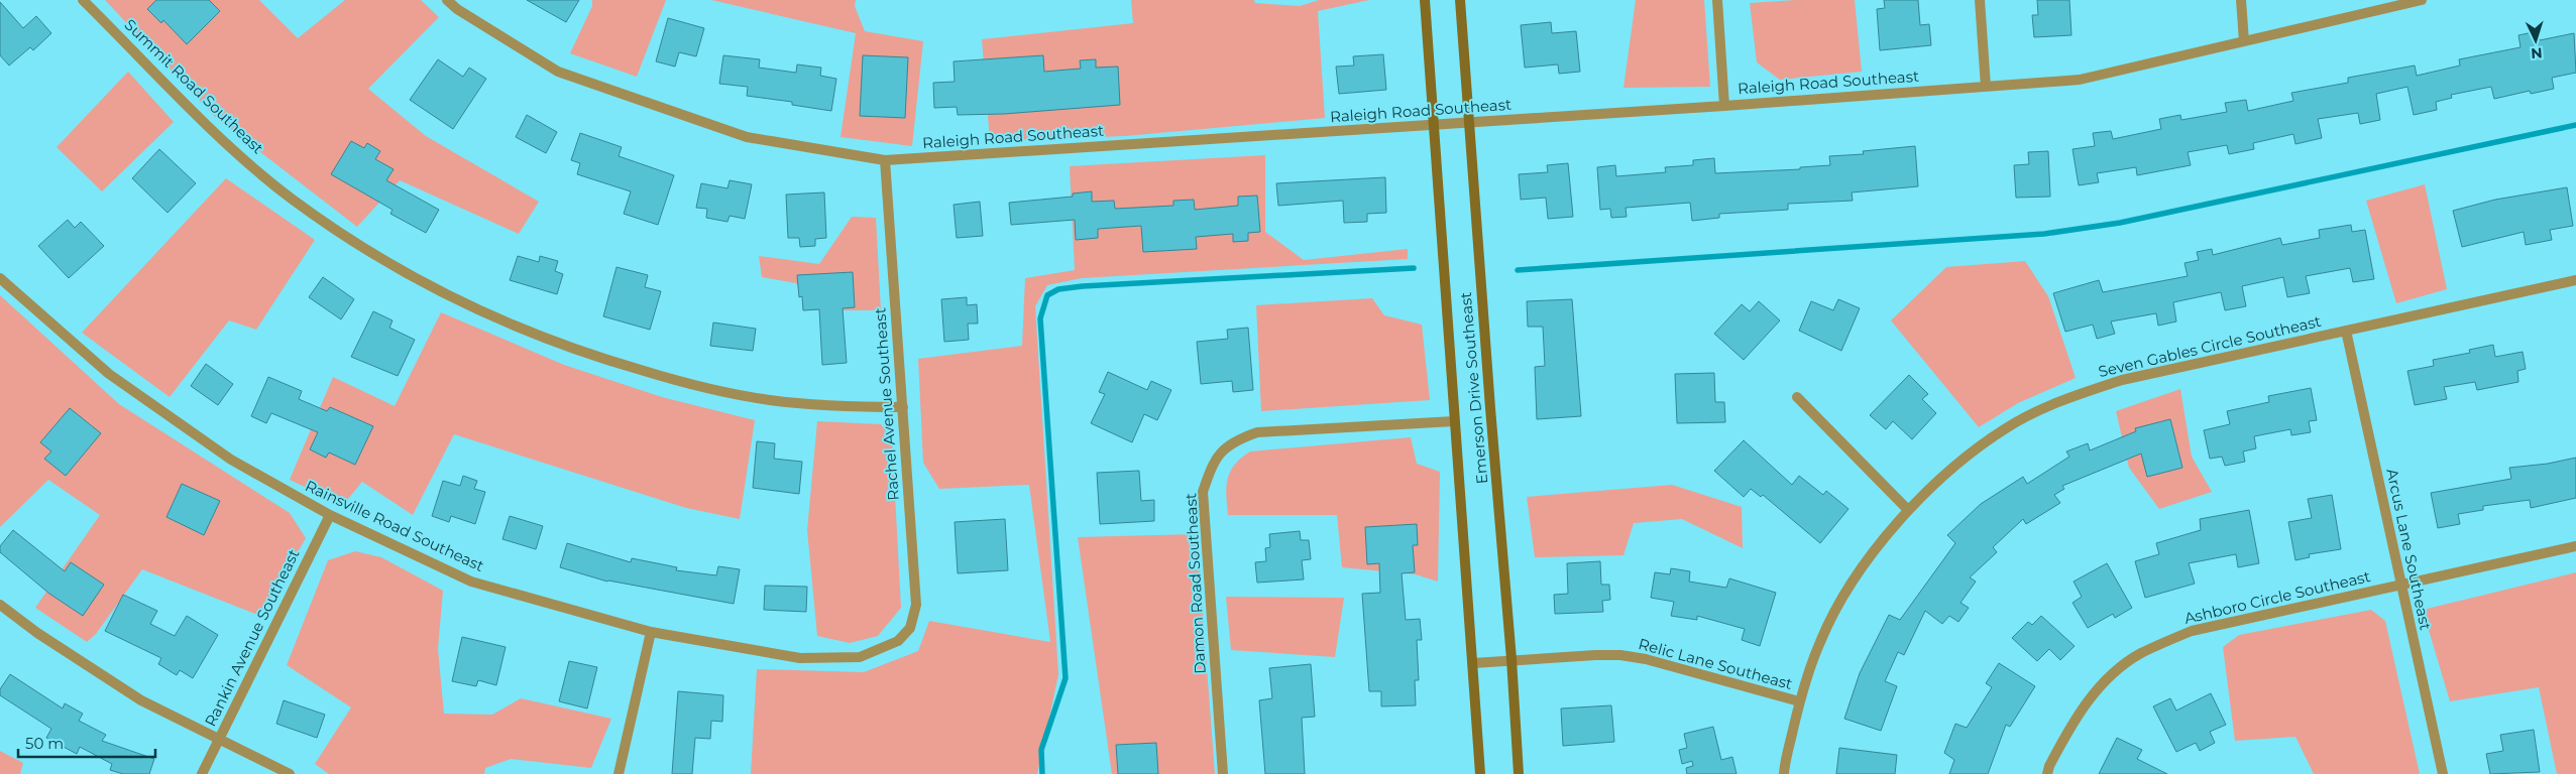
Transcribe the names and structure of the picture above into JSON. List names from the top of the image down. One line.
{"streets":{"street":["Raleigh Road Southeast","Summit Road Southeast","Seven Gables Circle Southeast","Emerson Drive Southeast","Rachel Avenue Southeast","Rainsville Road Southeast","Arcus Lane Southeast","Damon Road Southeast","Ashboro Circle Southeast","Rankin Avenue Southeast","Relic Lane Southeast"]},"crossings":[["Raleigh Road Southeast","Emerson Drive Southeast"],["Raleigh Road Southeast","Rachel Avenue Southeast"],["Summit Road Southeast","Rachel Avenue Southeast"],["Seven Gables Circle Southeast","Arcus Lane Southeast"],["Seven Gables Circle Southeast","Relic Lane Southeast"],["Emerson Drive Southeast","Damon Road Southeast"],["Emerson Drive Southeast","Relic Lane Southeast"],["Rachel Avenue Southeast","Rainsville Road Southeast"],["Rainsville Road Southeast","Rankin Avenue Southeast"],["Arcus Lane Southeast","Ashboro Circle Southeast"]],"scale_bar":"50 m","north":"bottom"}
